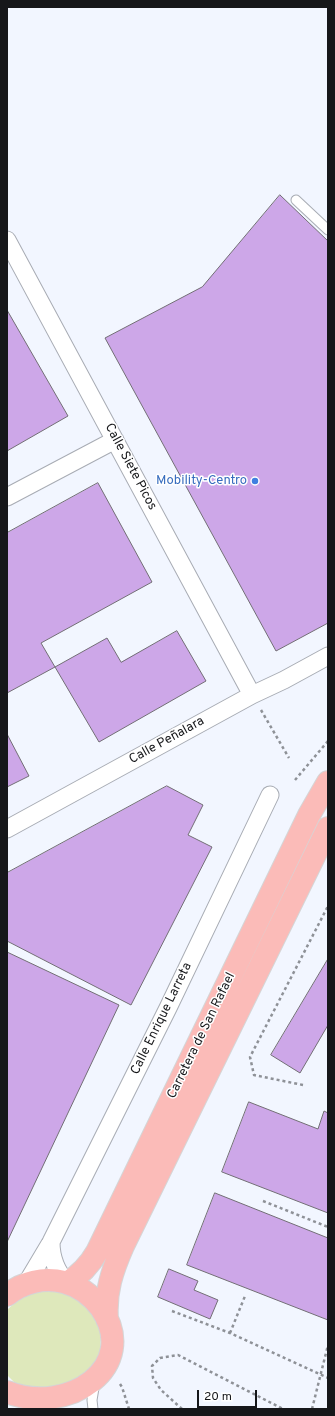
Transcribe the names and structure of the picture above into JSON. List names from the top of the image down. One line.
{"streets":{"main road":["Carretera de San Rafael"],"street":["Calle Siete Picos","Calle Peñalara","Calle Enrique Larreta"]},"crossings":[["Calle Siete Picos","Calle Peñalara"]],"places":["Mobility-Centro"],"scale_bar":"20 m"}
